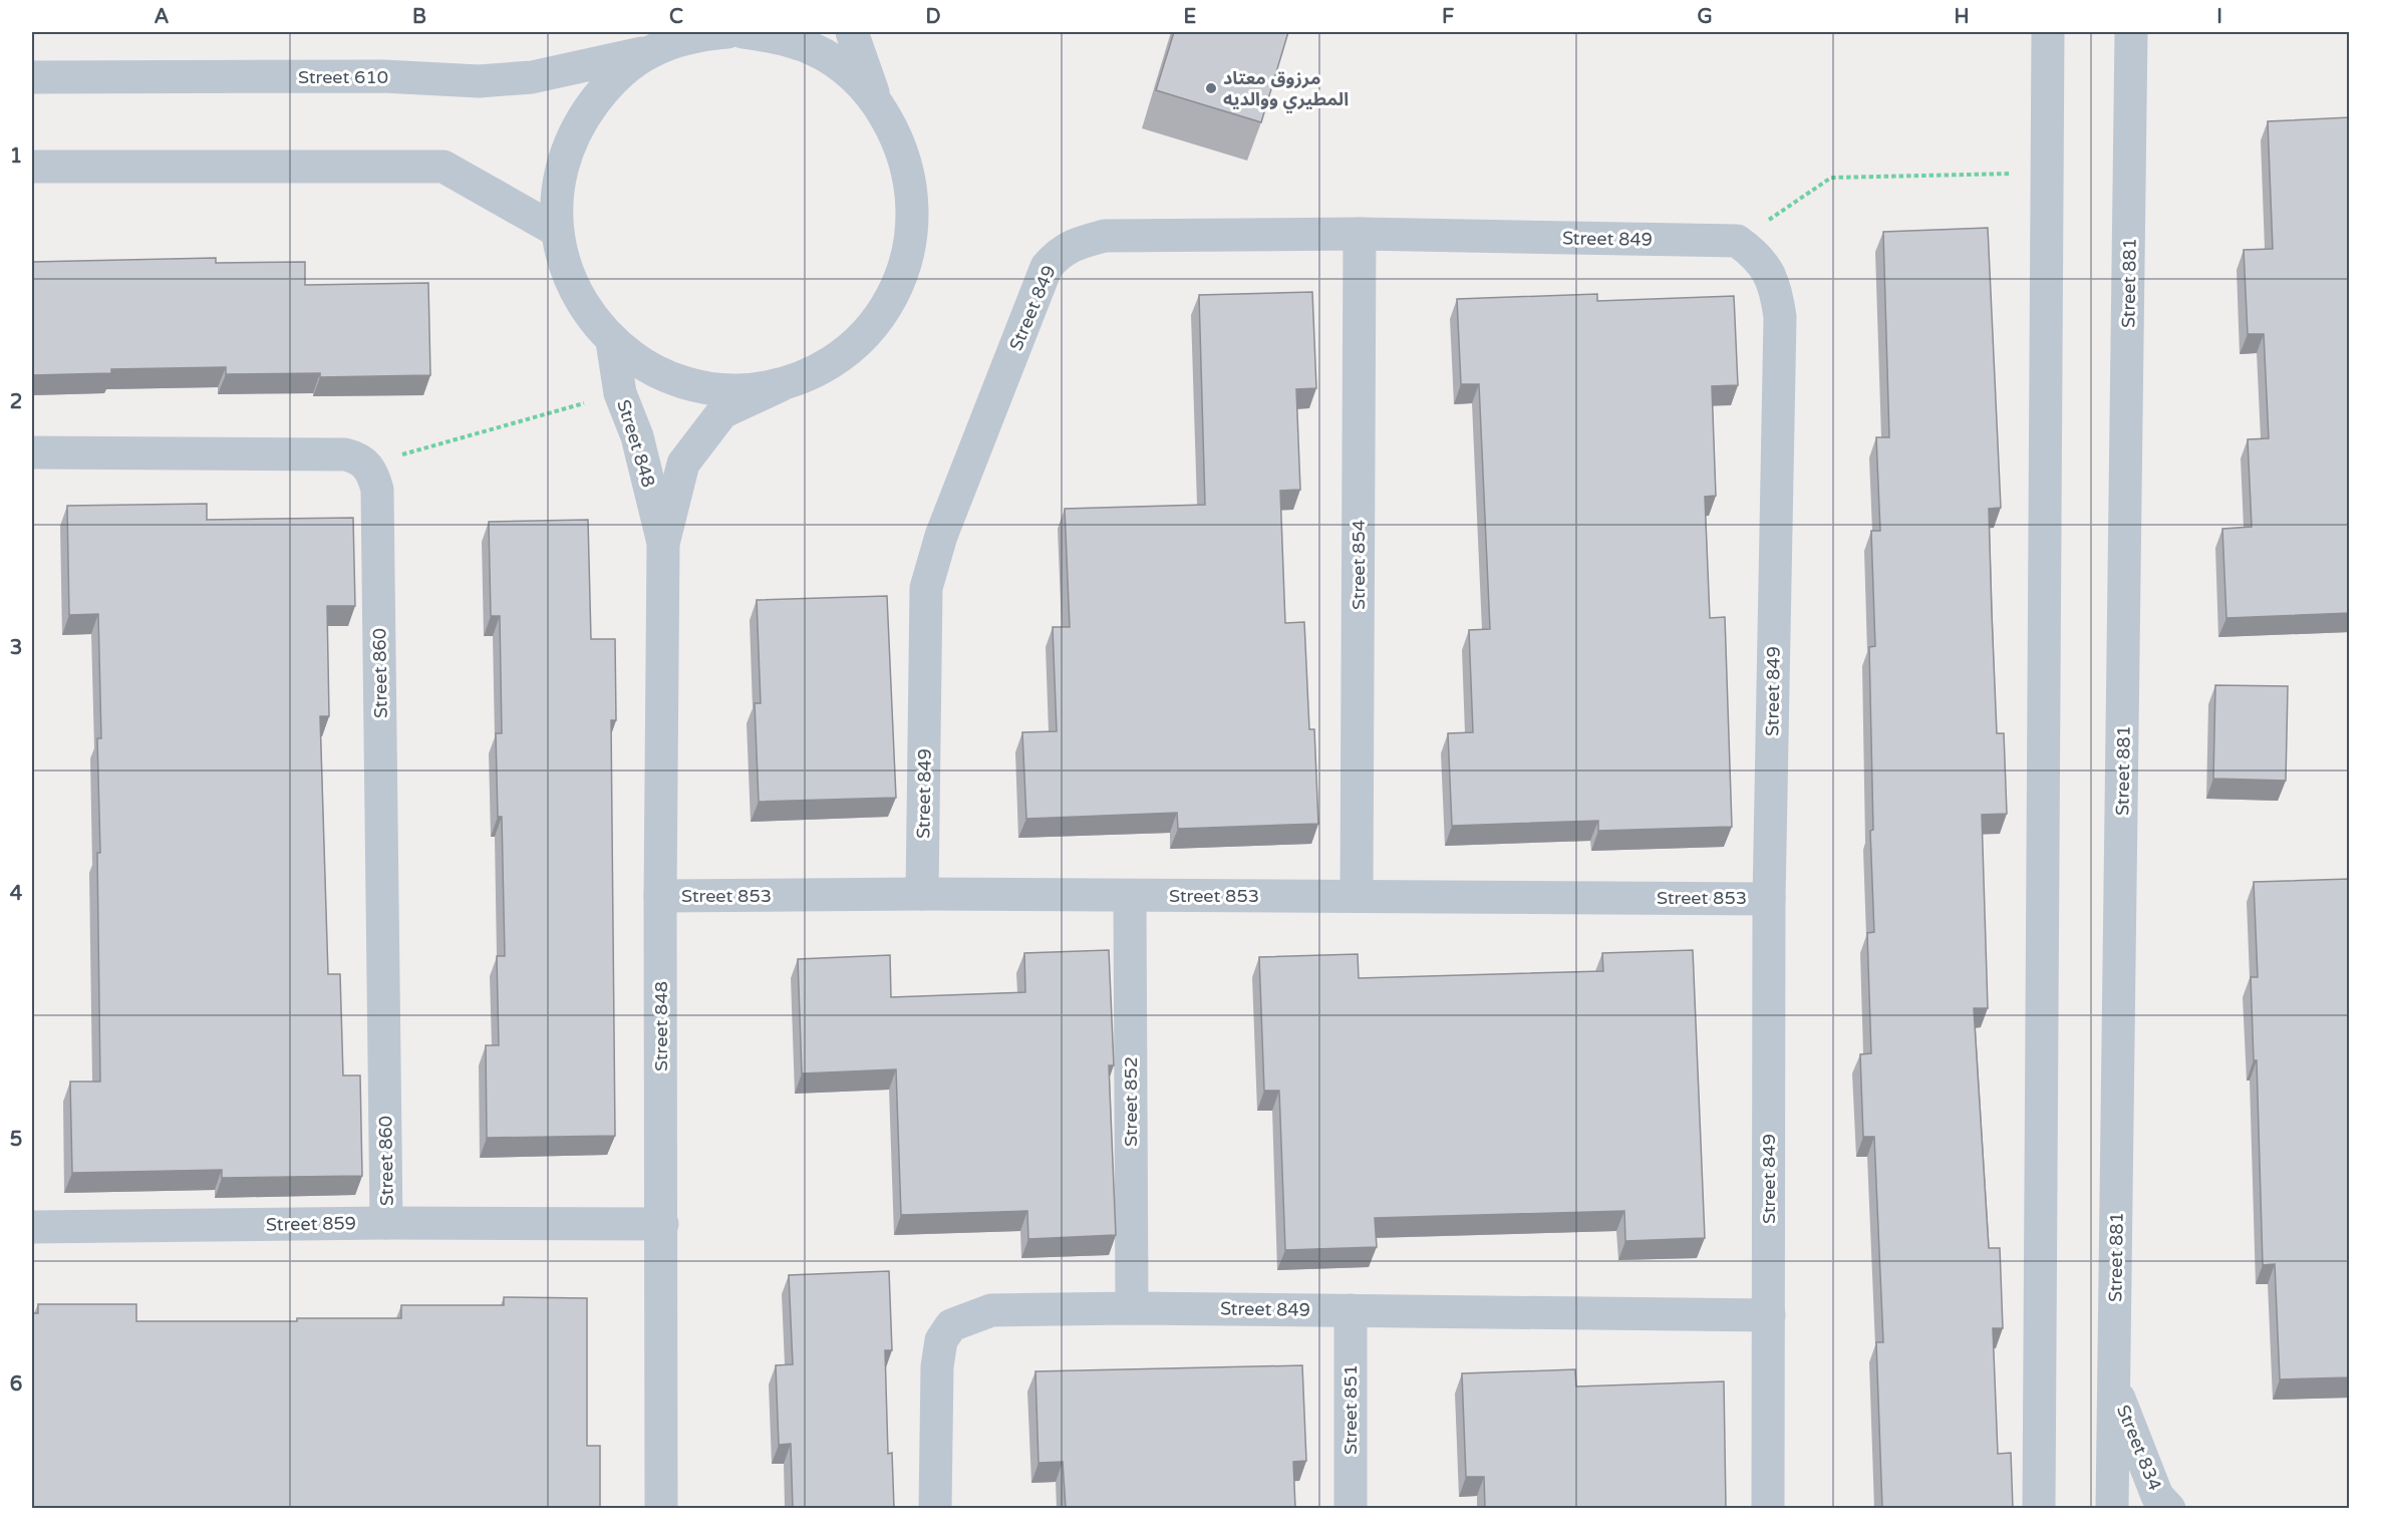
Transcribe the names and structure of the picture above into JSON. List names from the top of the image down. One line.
{"streets":{"street":["Street 610","Street 849","Street 881","Street 848","Street 854","Street 860","Street 853","Street 852","Street 859","Street 851","Street 834"]},"crossings":[["Street 849","Street 854"],["Street 849","Street 853"],["Street 849","Street 852"],["Street 849","Street 851"],["Street 881","Street 834"],["Street 848","Street 853"],["Street 848","Street 859"],["Street 854","Street 853"],["Street 860","Street 859"],["Street 853","Street 852"]],"places":["مرزوق معتاد المطيري ووالديه"],"grid":{"columns":["A","B","C","D","E","F","G","H","I"],"rows":["1","2","3","4","5","6"]}}
